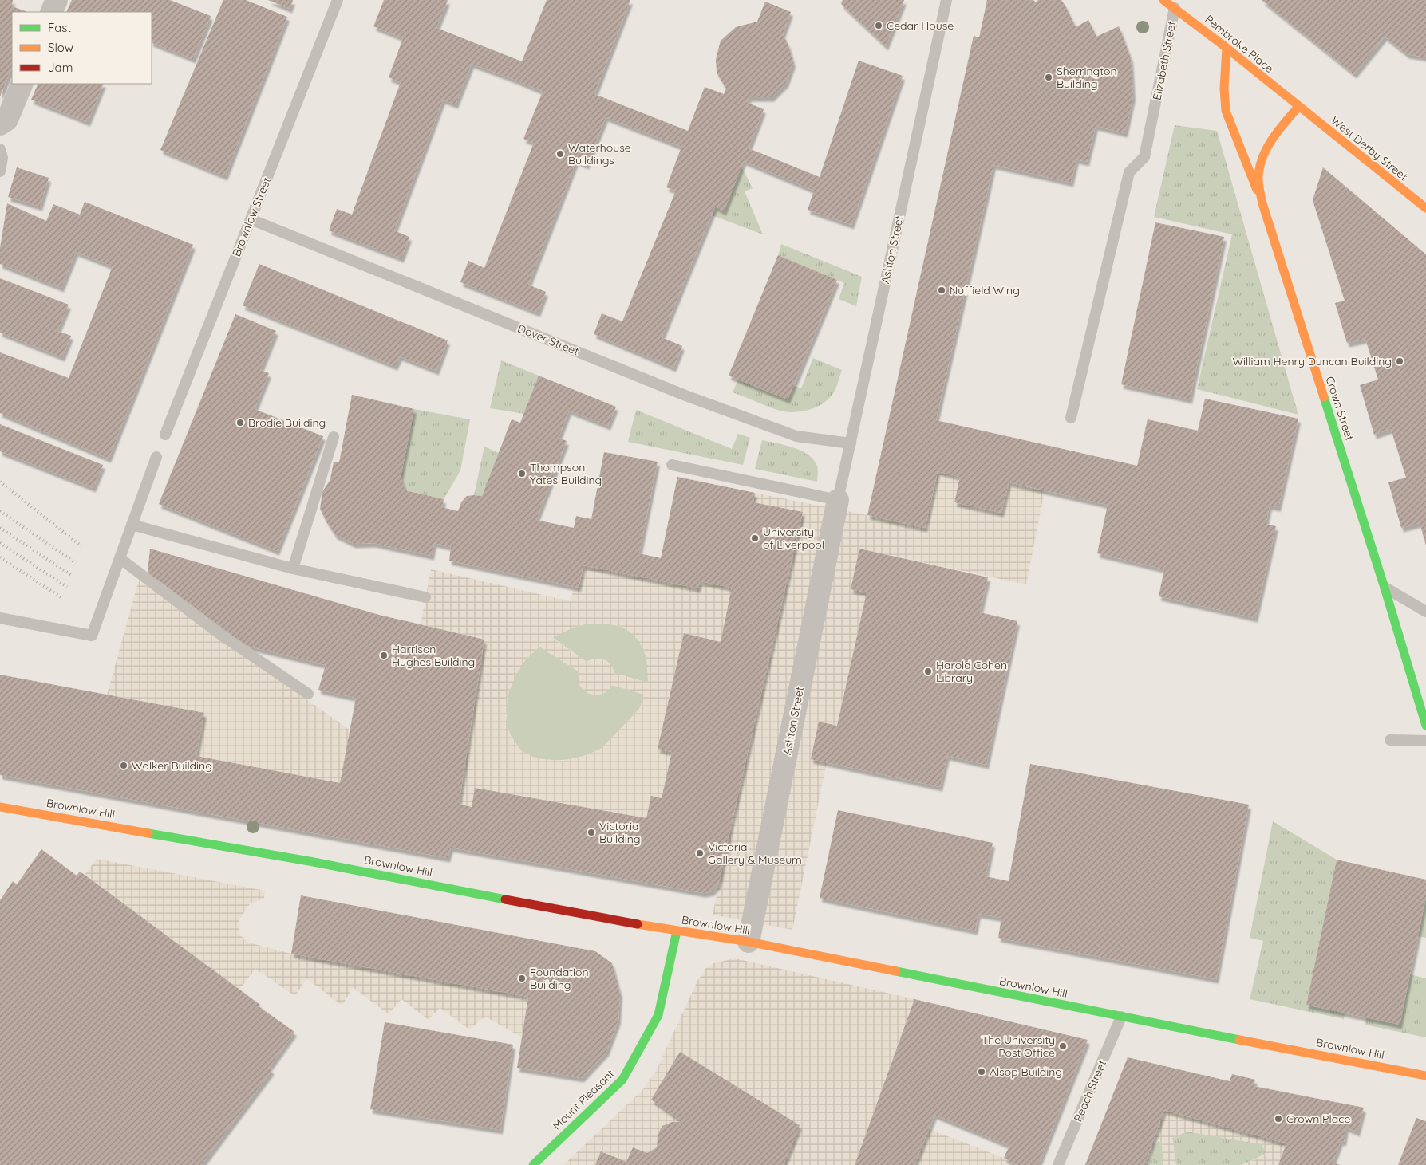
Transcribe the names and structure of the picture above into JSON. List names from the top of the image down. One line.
{"streets":{"street":["Pembroke Place","West Derby Street","Ashton Street","Crown Street","Brownlow Hill","Mount Pleasant"],"lane":["Elizabeth Street","Brownlow Street","Dover Street","Peach Street"]},"crossings":[["Pembroke Place","Elizabeth Street"],["Pembroke Place","West Derby Street"],["Pembroke Place","Crown Street"],["West Derby Street","Crown Street"],["Brownlow Street","Dover Street"],["Ashton Street","Dover Street"],["Ashton Street","Brownlow Hill"],["Brownlow Hill","Peach Street"],["Brownlow Hill","Mount Pleasant"]],"places":["Cedar House","Sherrington Building","Waterhouse Buildings","Nuffield Wing","William Henry Duncan Building","Brodie Building","Thompson Yates Building","University of Liverpool","Harrison Hughes Building","Harold Cohen Library","Walker Building","Victoria Building","Victoria Gallery & Museum","Foundation Building","The University Post Office","Alsop Building","Crown Place"],"legend":["Fast","Slow","Jam"]}
